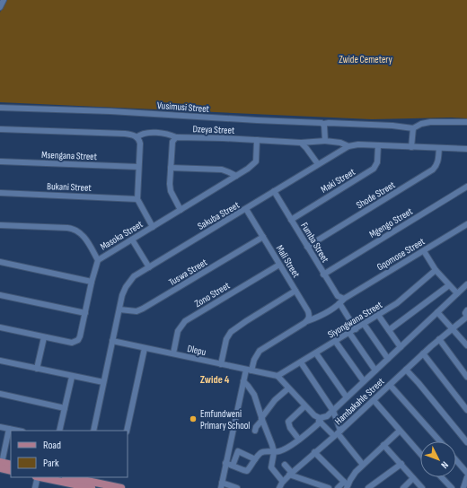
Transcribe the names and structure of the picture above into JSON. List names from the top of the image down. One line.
{"streets":{"street":["Vusimusi Street","Dzeya Street","Msengana Street","Maki Street","Bukani Street","Shode Street","Sakuba Street","Mgengo Street","Masoka Street","Fumba Street","Gqomose Street","Mali Street","Tuswa Street","Zono Street","Siyongwana Street","Dlepu","Hambakahle Street"]},"crossings":[["Dzeya Street","Masoka Street"],["Maki Street","Sakuba Street"],["Maki Street","Fumba Street"],["Shode Street","Sakuba Street"],["Shode Street","Fumba Street"],["Sakuba Street","Fumba Street"],["Sakuba Street","Mali Street"],["Sakuba Street","Tuswa Street"],["Sakuba Street","Dlepu"],["Mgengo Street","Fumba Street"],["Fumba Street","Gqomose Street"],["Gqomose Street","Mali Street"],["Mali Street","Tuswa Street"],["Mali Street","Zono Street"],["Zono Street","Dlepu"],["Siyongwana Street","Dlepu"]],"districts":["Zwide 4"],"parks":["Zwide Cemetery"],"places":["Emfundweni Primary School"],"legend":["Road","Park"],"north":"bottom right"}
